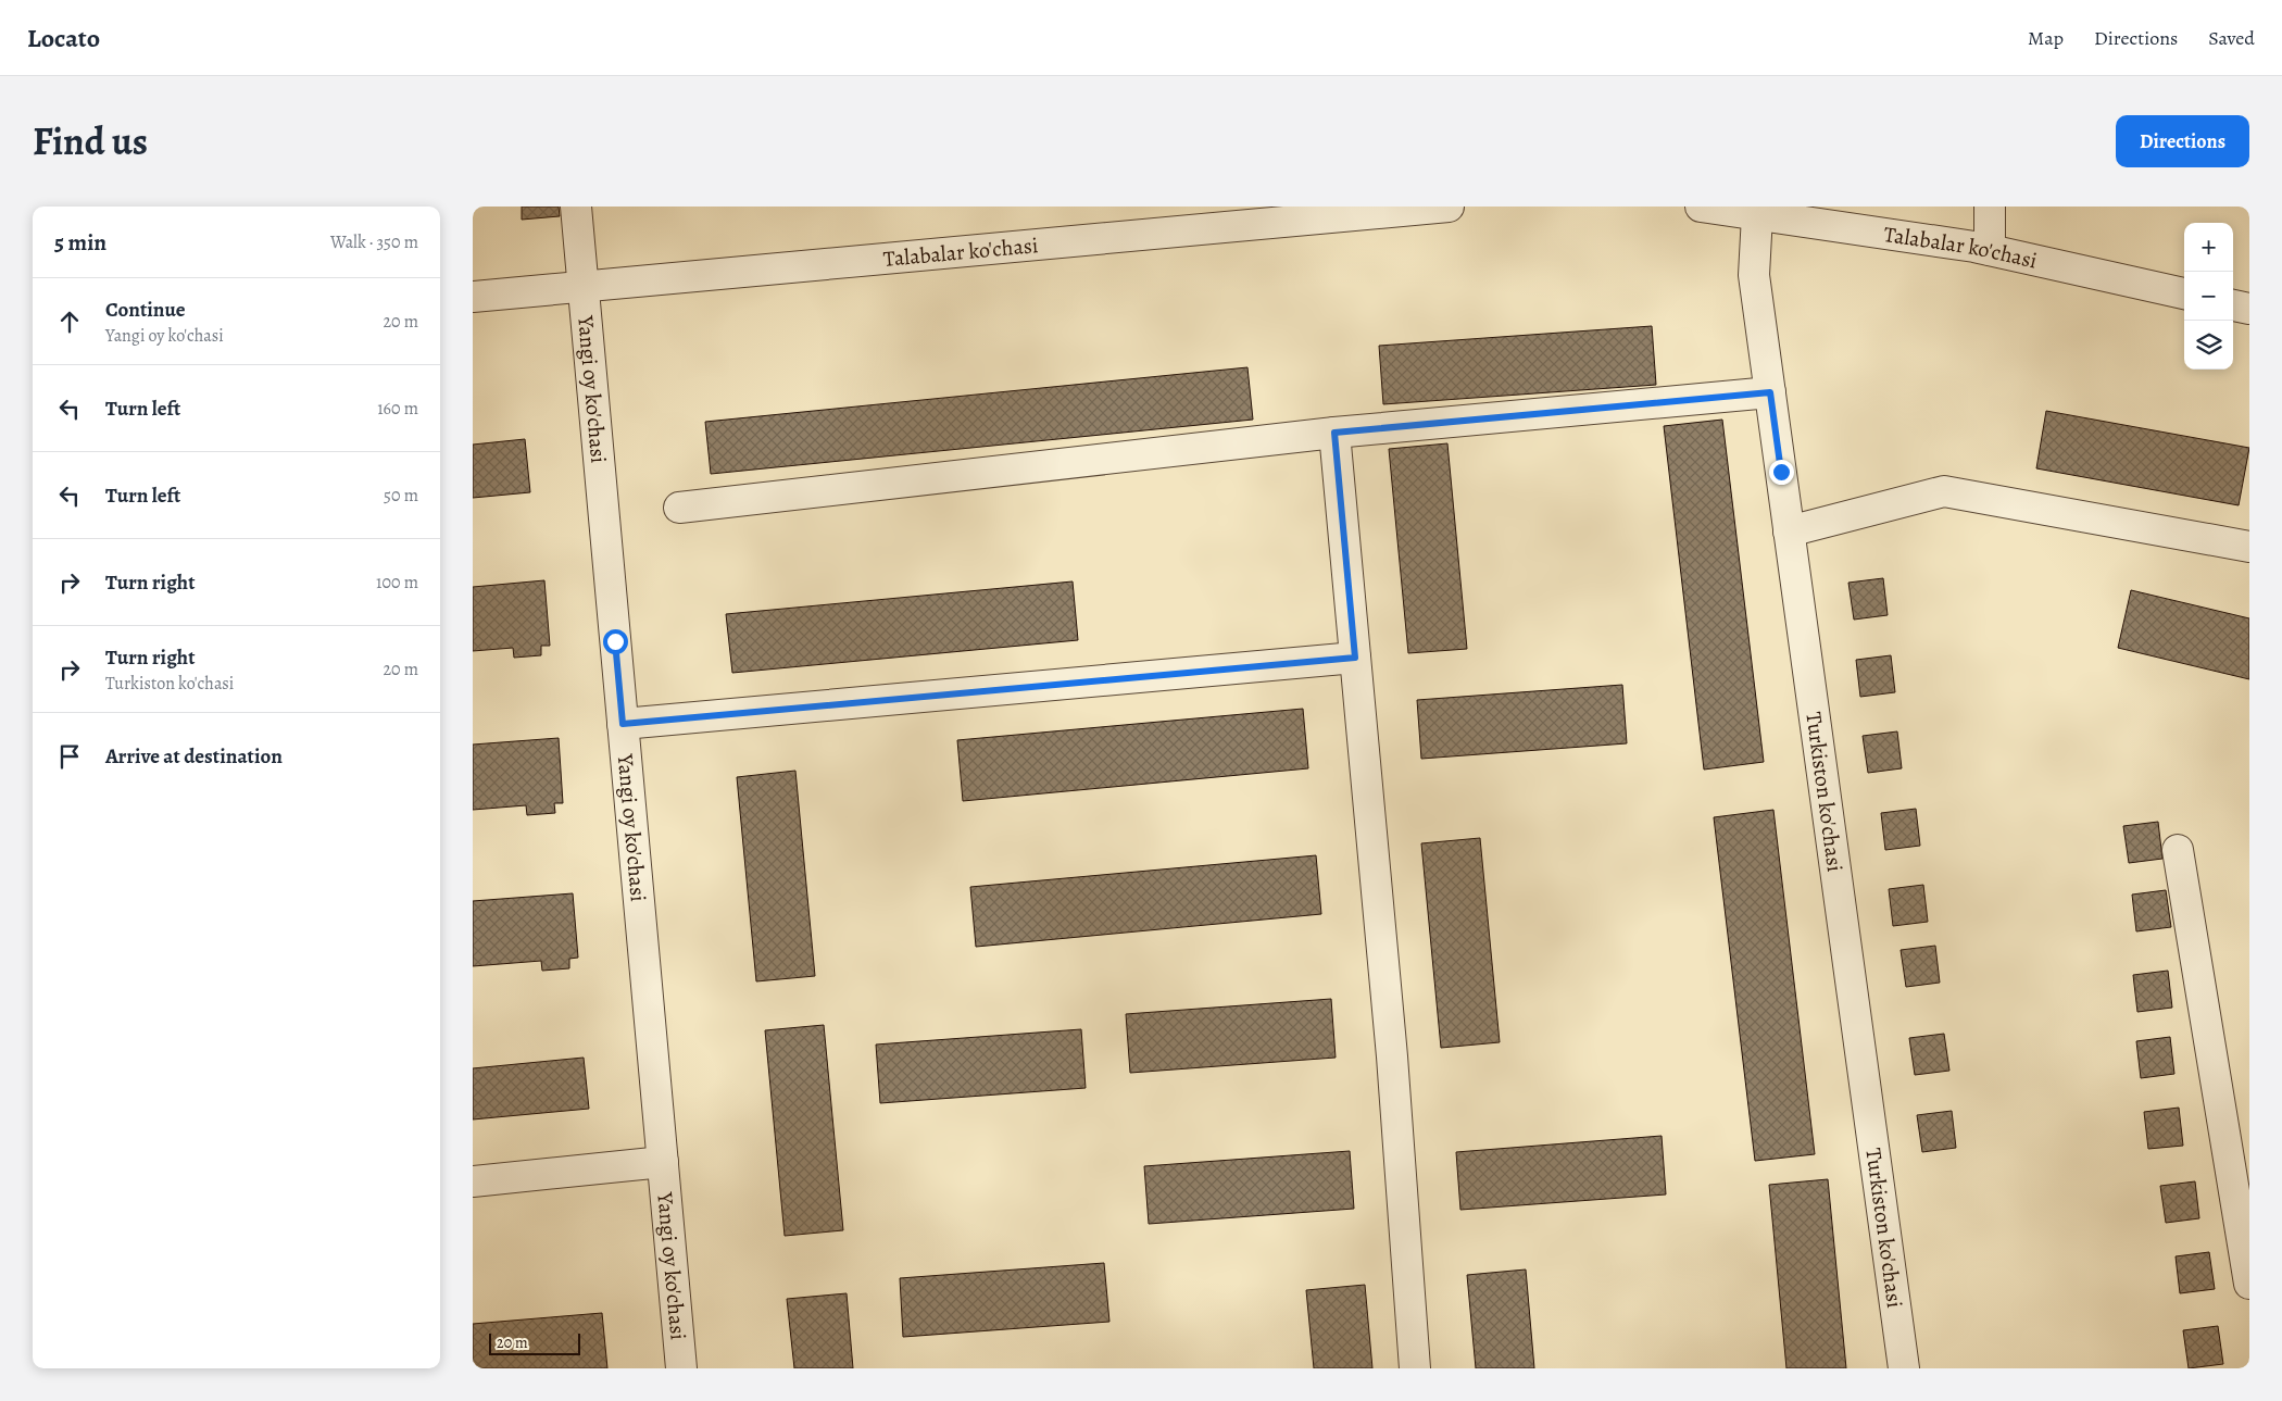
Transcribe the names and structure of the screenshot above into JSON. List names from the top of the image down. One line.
{"streets":{"street":["Talabalar ko'chasi","Yangi oy ko'chasi","Turkiston ko'chasi"]},"crossings":[["Talabalar ko'chasi","Yangi oy ko'chasi"],["Talabalar ko'chasi","Turkiston ko'chasi"]],"scale_bar":"20 m","page":{"header":"Locato","nav":["Map","Directions","Saved"],"title":"Find us","buttons":"Directions","heading":["5 min","Walk · 350 m"],"map_buttons":["+","−"],"list":[["Continue","Yangi oy ko'chasi","20 m"],["Turn left","160 m"],["Turn left","50 m"],["Turn right","100 m"],["Turn right","Turkiston ko'chasi","20 m"],"Arrive at destination"],"scale":"20 m"}}
